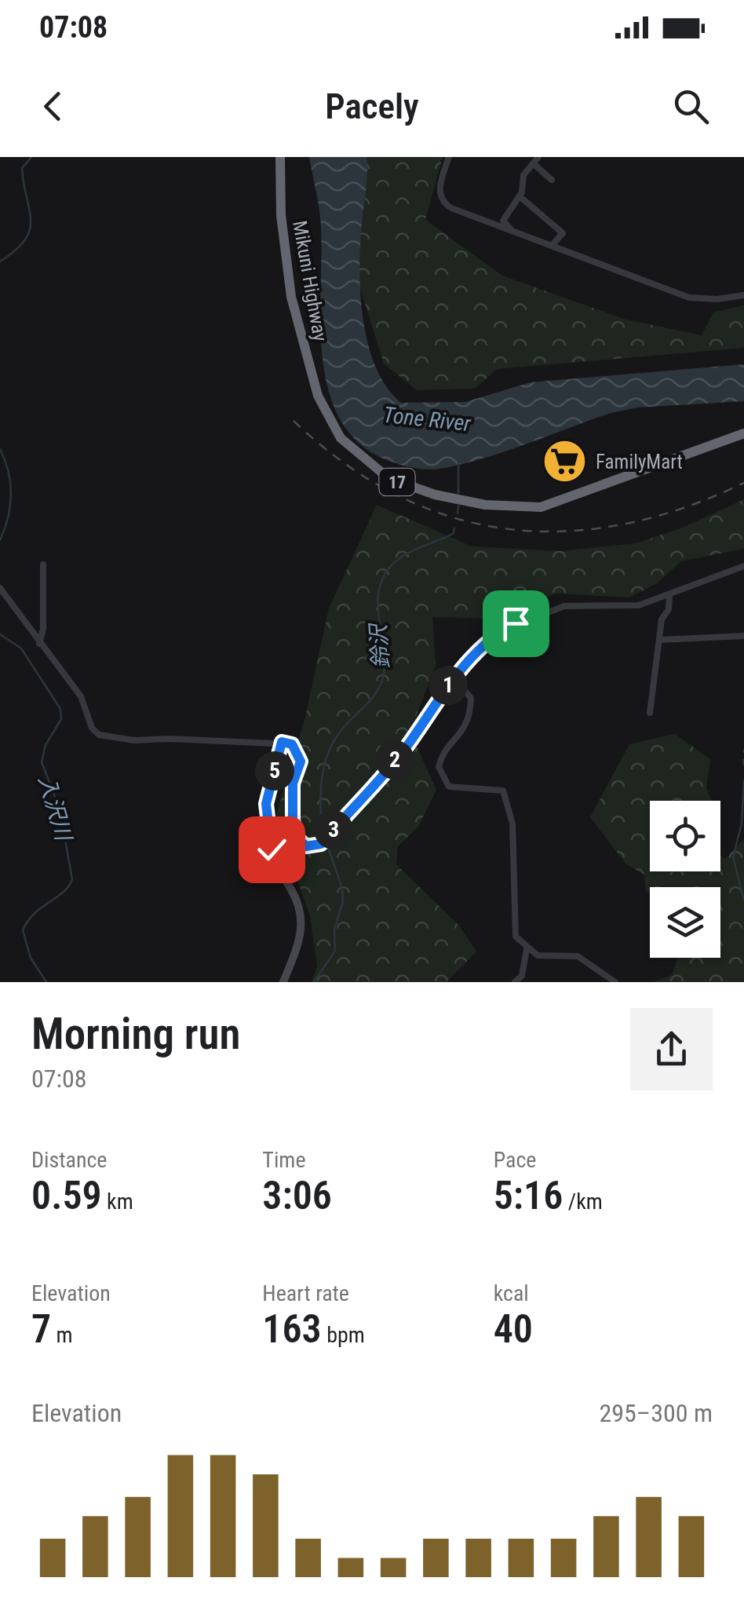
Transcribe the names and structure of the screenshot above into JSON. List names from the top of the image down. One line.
{"streets":{"highway":["Mikuni Highway","17"]},"water":["Tone River","鈴沢","入沢川"],"places":{"supermarket":["FamilyMart"]},"page":{"status":"07:08","header":"Pacely","pins":["1","2","5","3"],"heading":["Morning run","07:08"],"stats":[["Distance","0.59 km"],["Time","3:06"],["Pace","5:16 /km"],["Elevation","7 m"],["Heart rate","163 bpm"],["kcal","40"]],"chart":["Elevation","295–300 m"]}}
